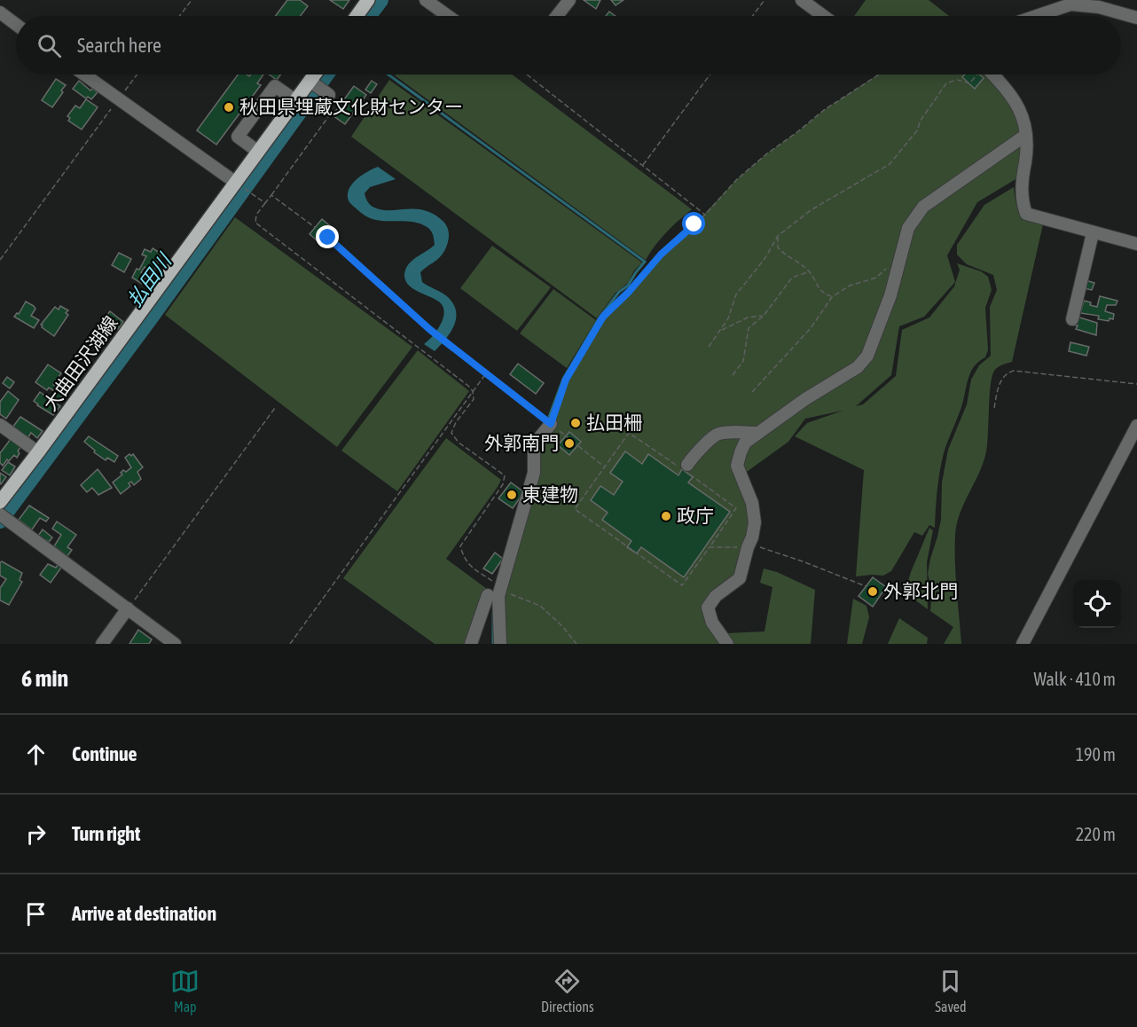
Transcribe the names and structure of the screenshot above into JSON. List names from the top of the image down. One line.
{"streets":{"main road":["大曲田沢湖線"]},"water":["払田川"],"places":["秋田県埋蔵文化財センター","払田柵","外郭南門","東建物","政庁","外郭北門"],"page":{"search":"Search here","heading":["6 min","Walk · 410 m"],"list":[["Continue","190 m"],["Turn right","220 m"],"Arrive at destination"],"nav":["Map","Directions","Saved"]}}
